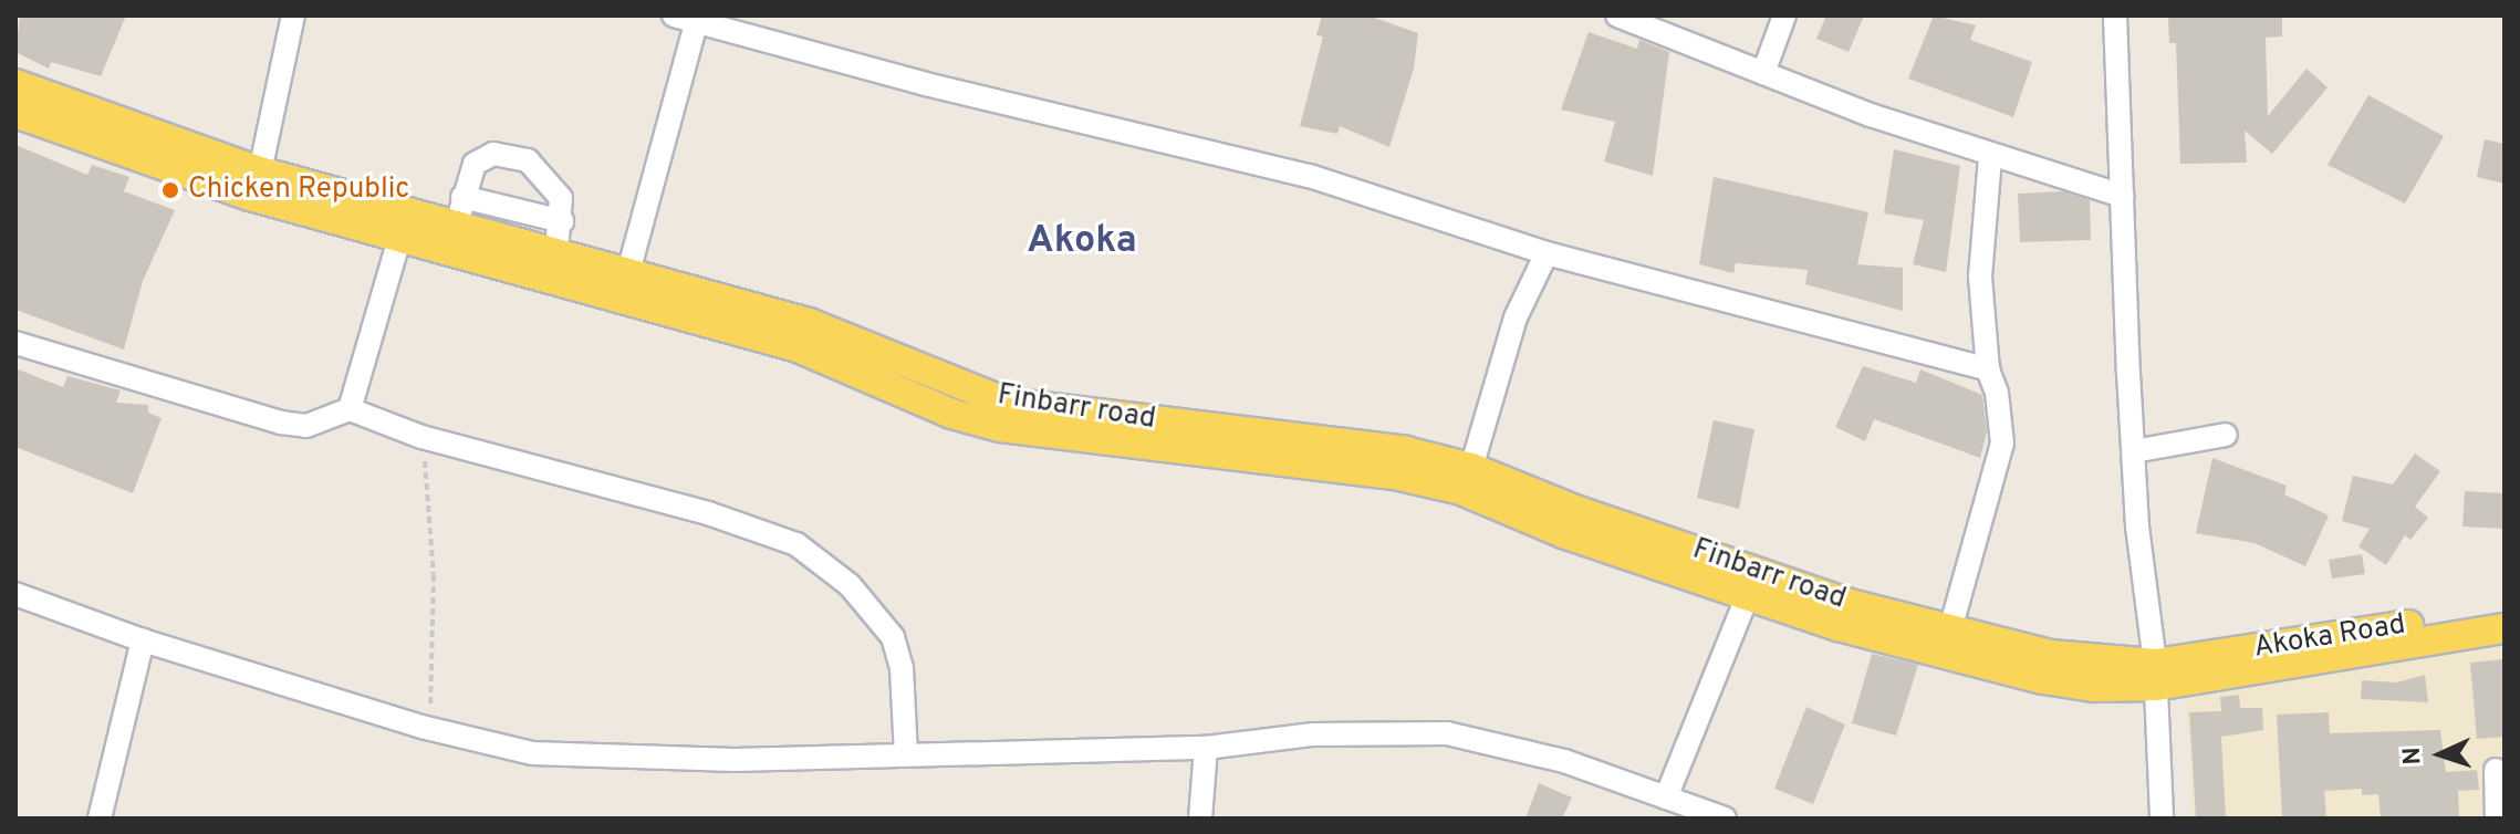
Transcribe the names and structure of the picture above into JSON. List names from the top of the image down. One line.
{"streets":{"main road":["Finbarr road","Akoka Road"]},"districts":["Akoka"],"places":["Chicken Republic"],"north":"left"}
